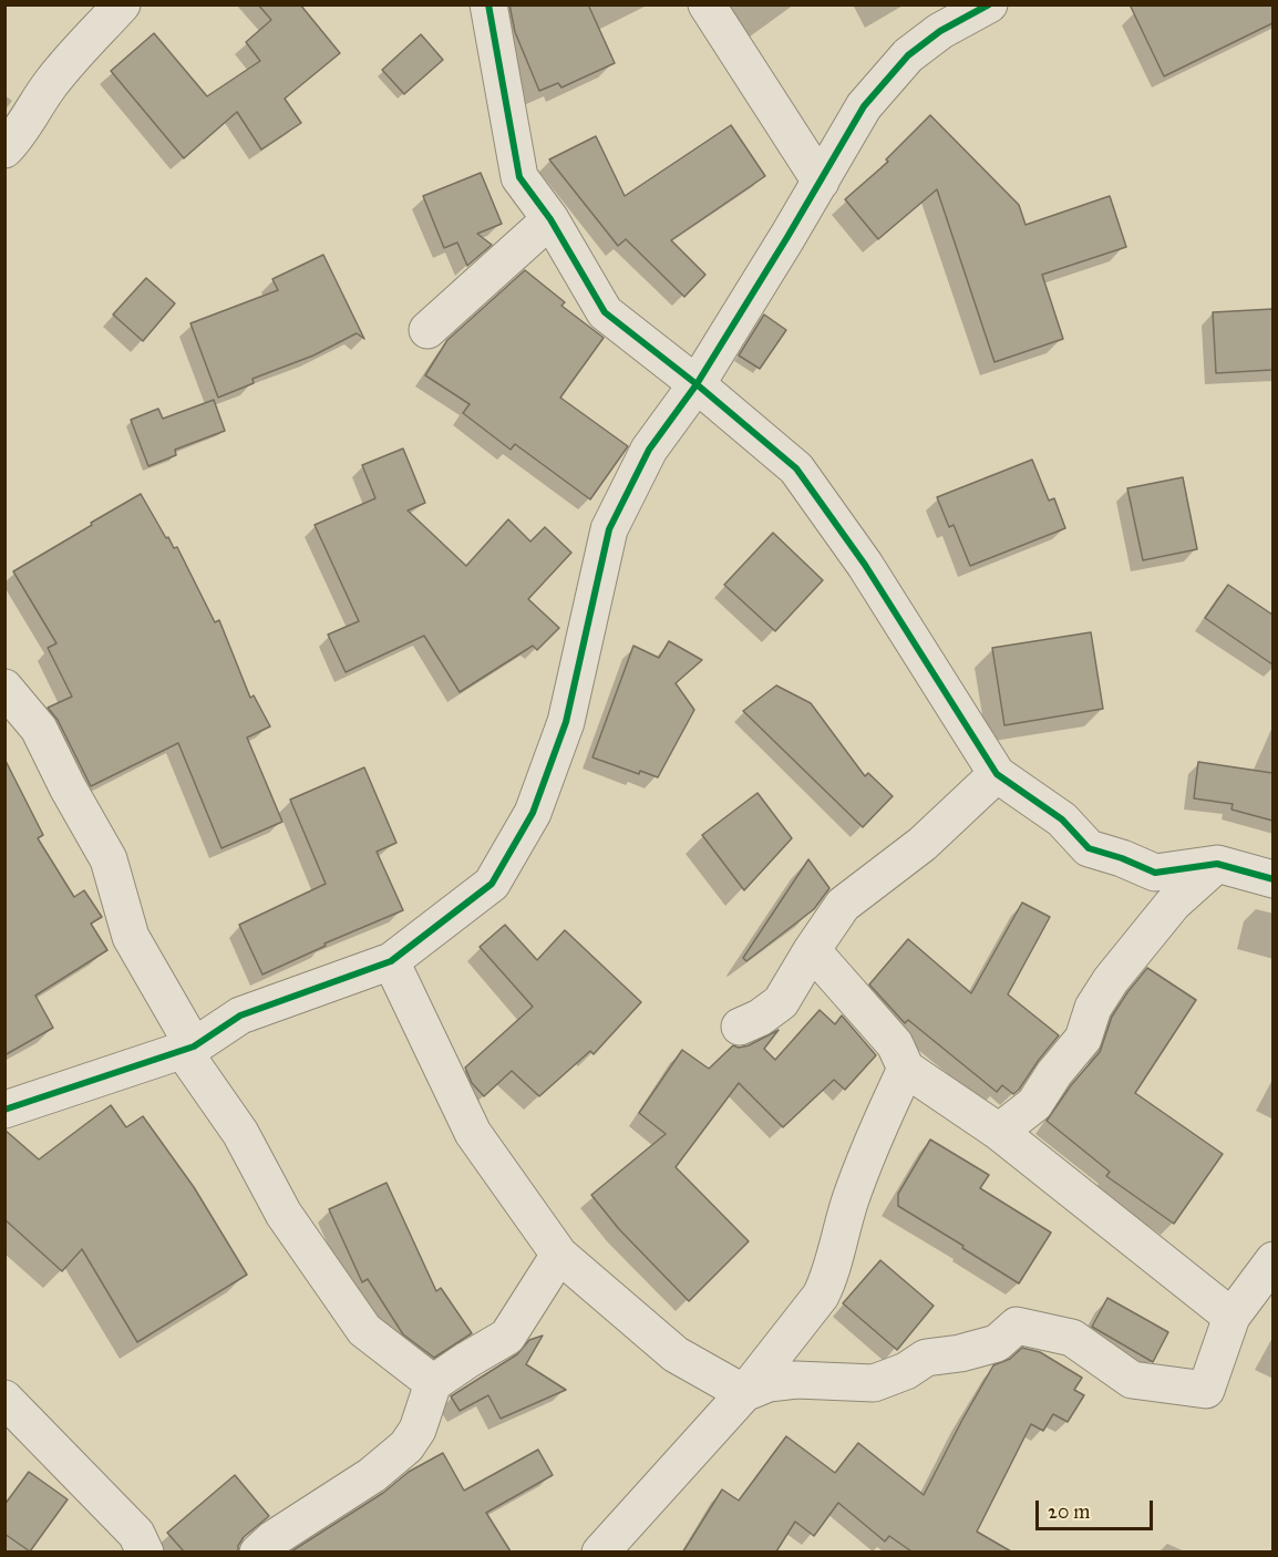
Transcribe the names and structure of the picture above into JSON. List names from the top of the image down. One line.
{"scale_bar":"20 m"}
